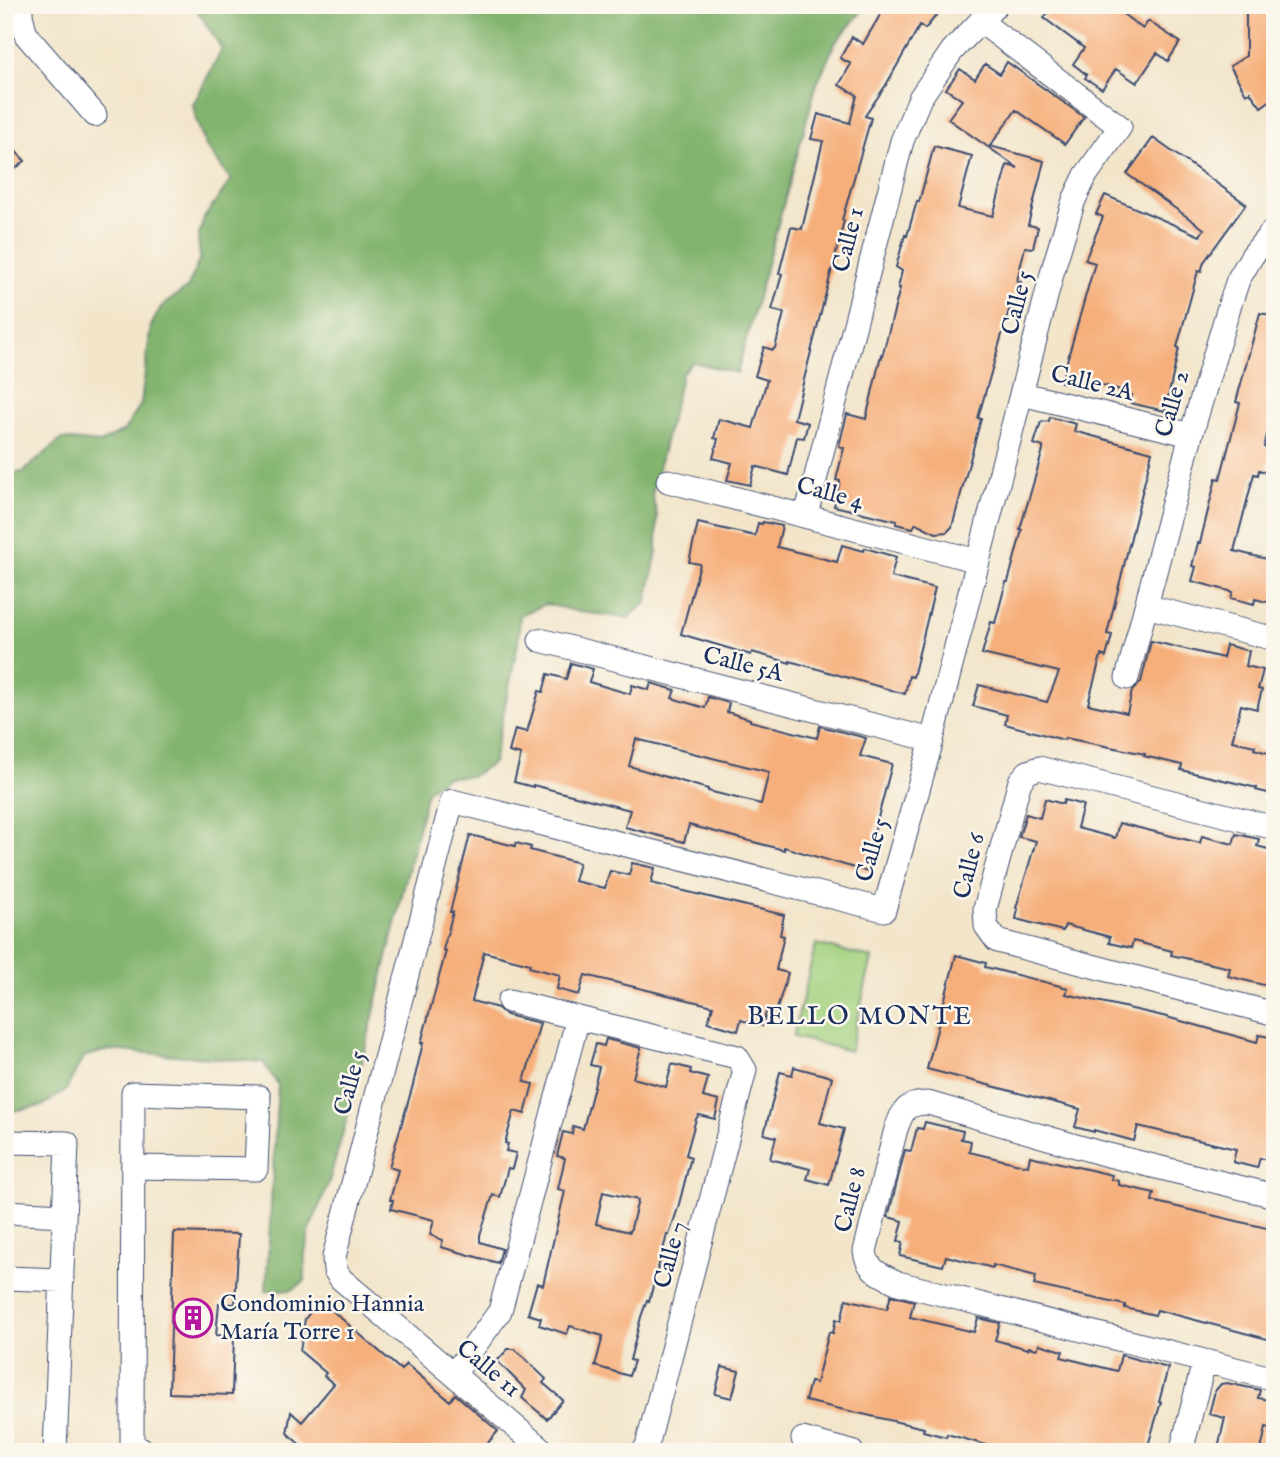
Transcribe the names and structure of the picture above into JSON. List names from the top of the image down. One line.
{"streets":{"street":["Calle 1","Calle 5","Calle 2A","Calle 2","Calle 4","Calle 5A","Calle 6","Calle 8","Calle 7","Calle 11"]},"crossings":[["Calle 1","Calle 5"],["Calle 1","Calle 4"],["Calle 5","Calle 2A"],["Calle 5","Calle 4"],["Calle 5","Calle 5A"],["Calle 5","Calle 11"],["Calle 2A","Calle 2"]],"districts":["BELLO MONTE"],"places":{"building":["Condominio Hannia María Torre 1"]}}
